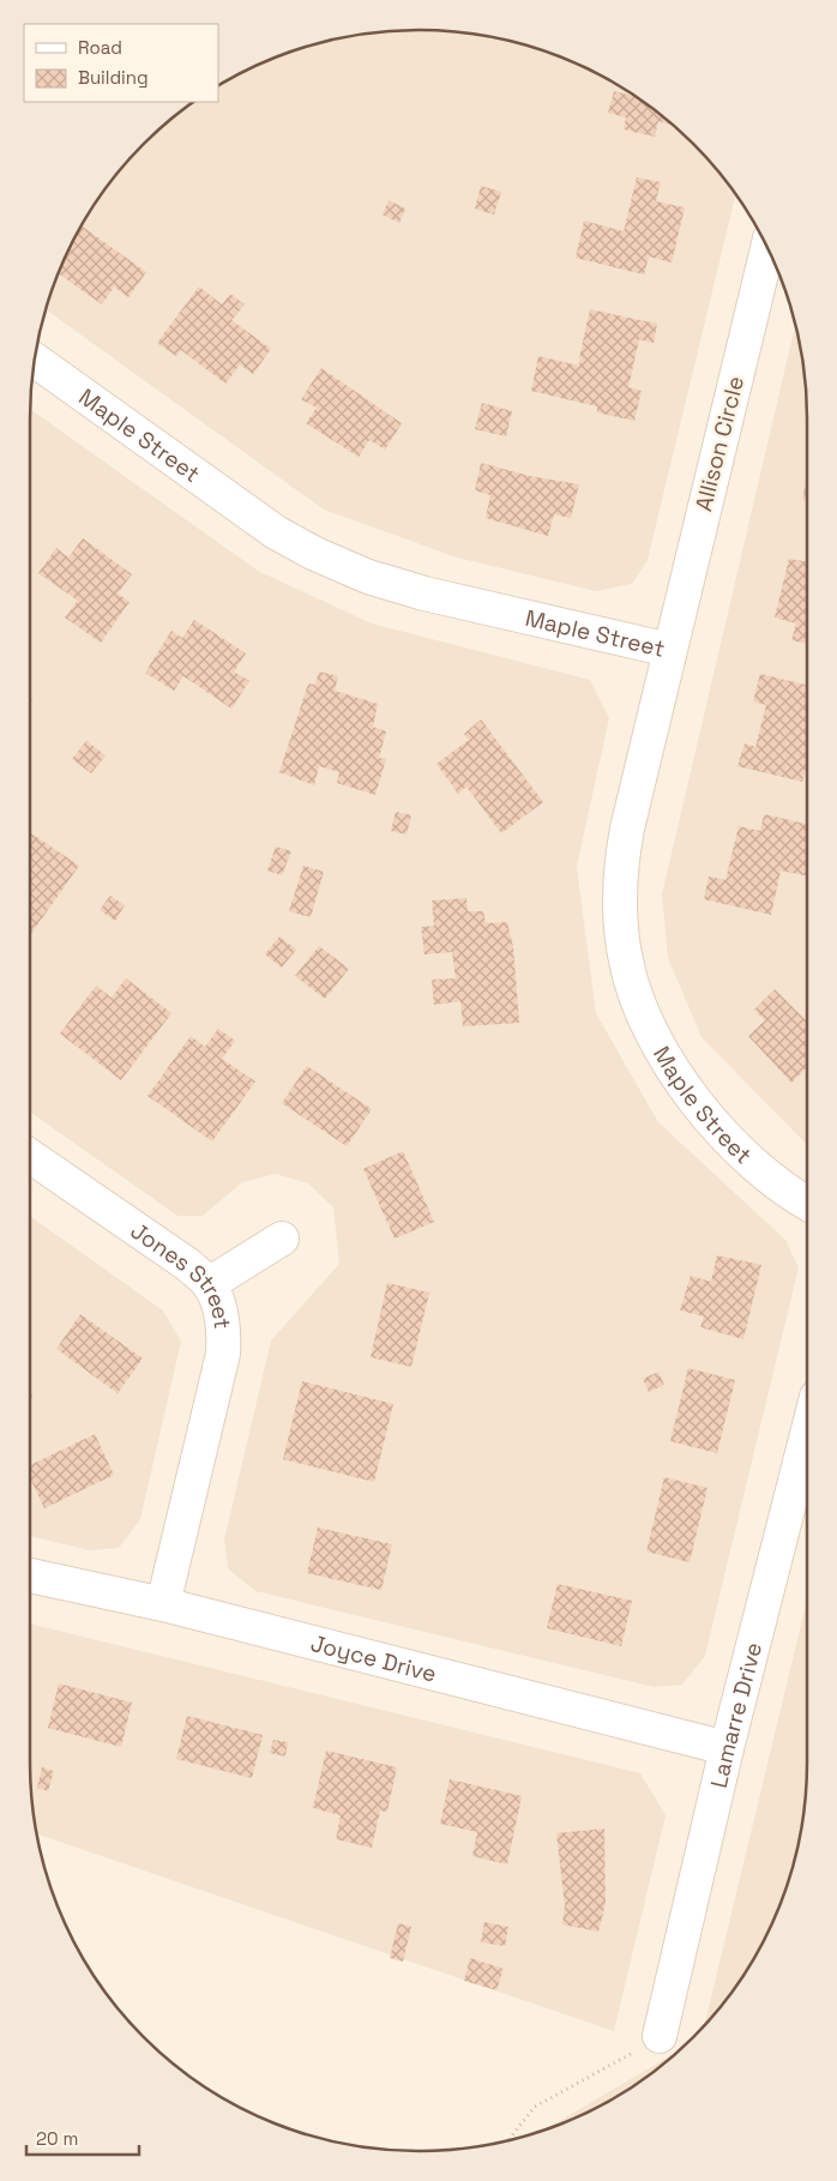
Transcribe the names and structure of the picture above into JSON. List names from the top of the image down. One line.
{"streets":{"street":["Maple Street","Allison Circle","Jones Street","Joyce Drive","Lamarre Drive"]},"crossings":[["Maple Street","Allison Circle"],["Jones Street","Joyce Drive"],["Joyce Drive","Lamarre Drive"]],"legend":["Road","Building"],"scale_bar":"20 m"}
